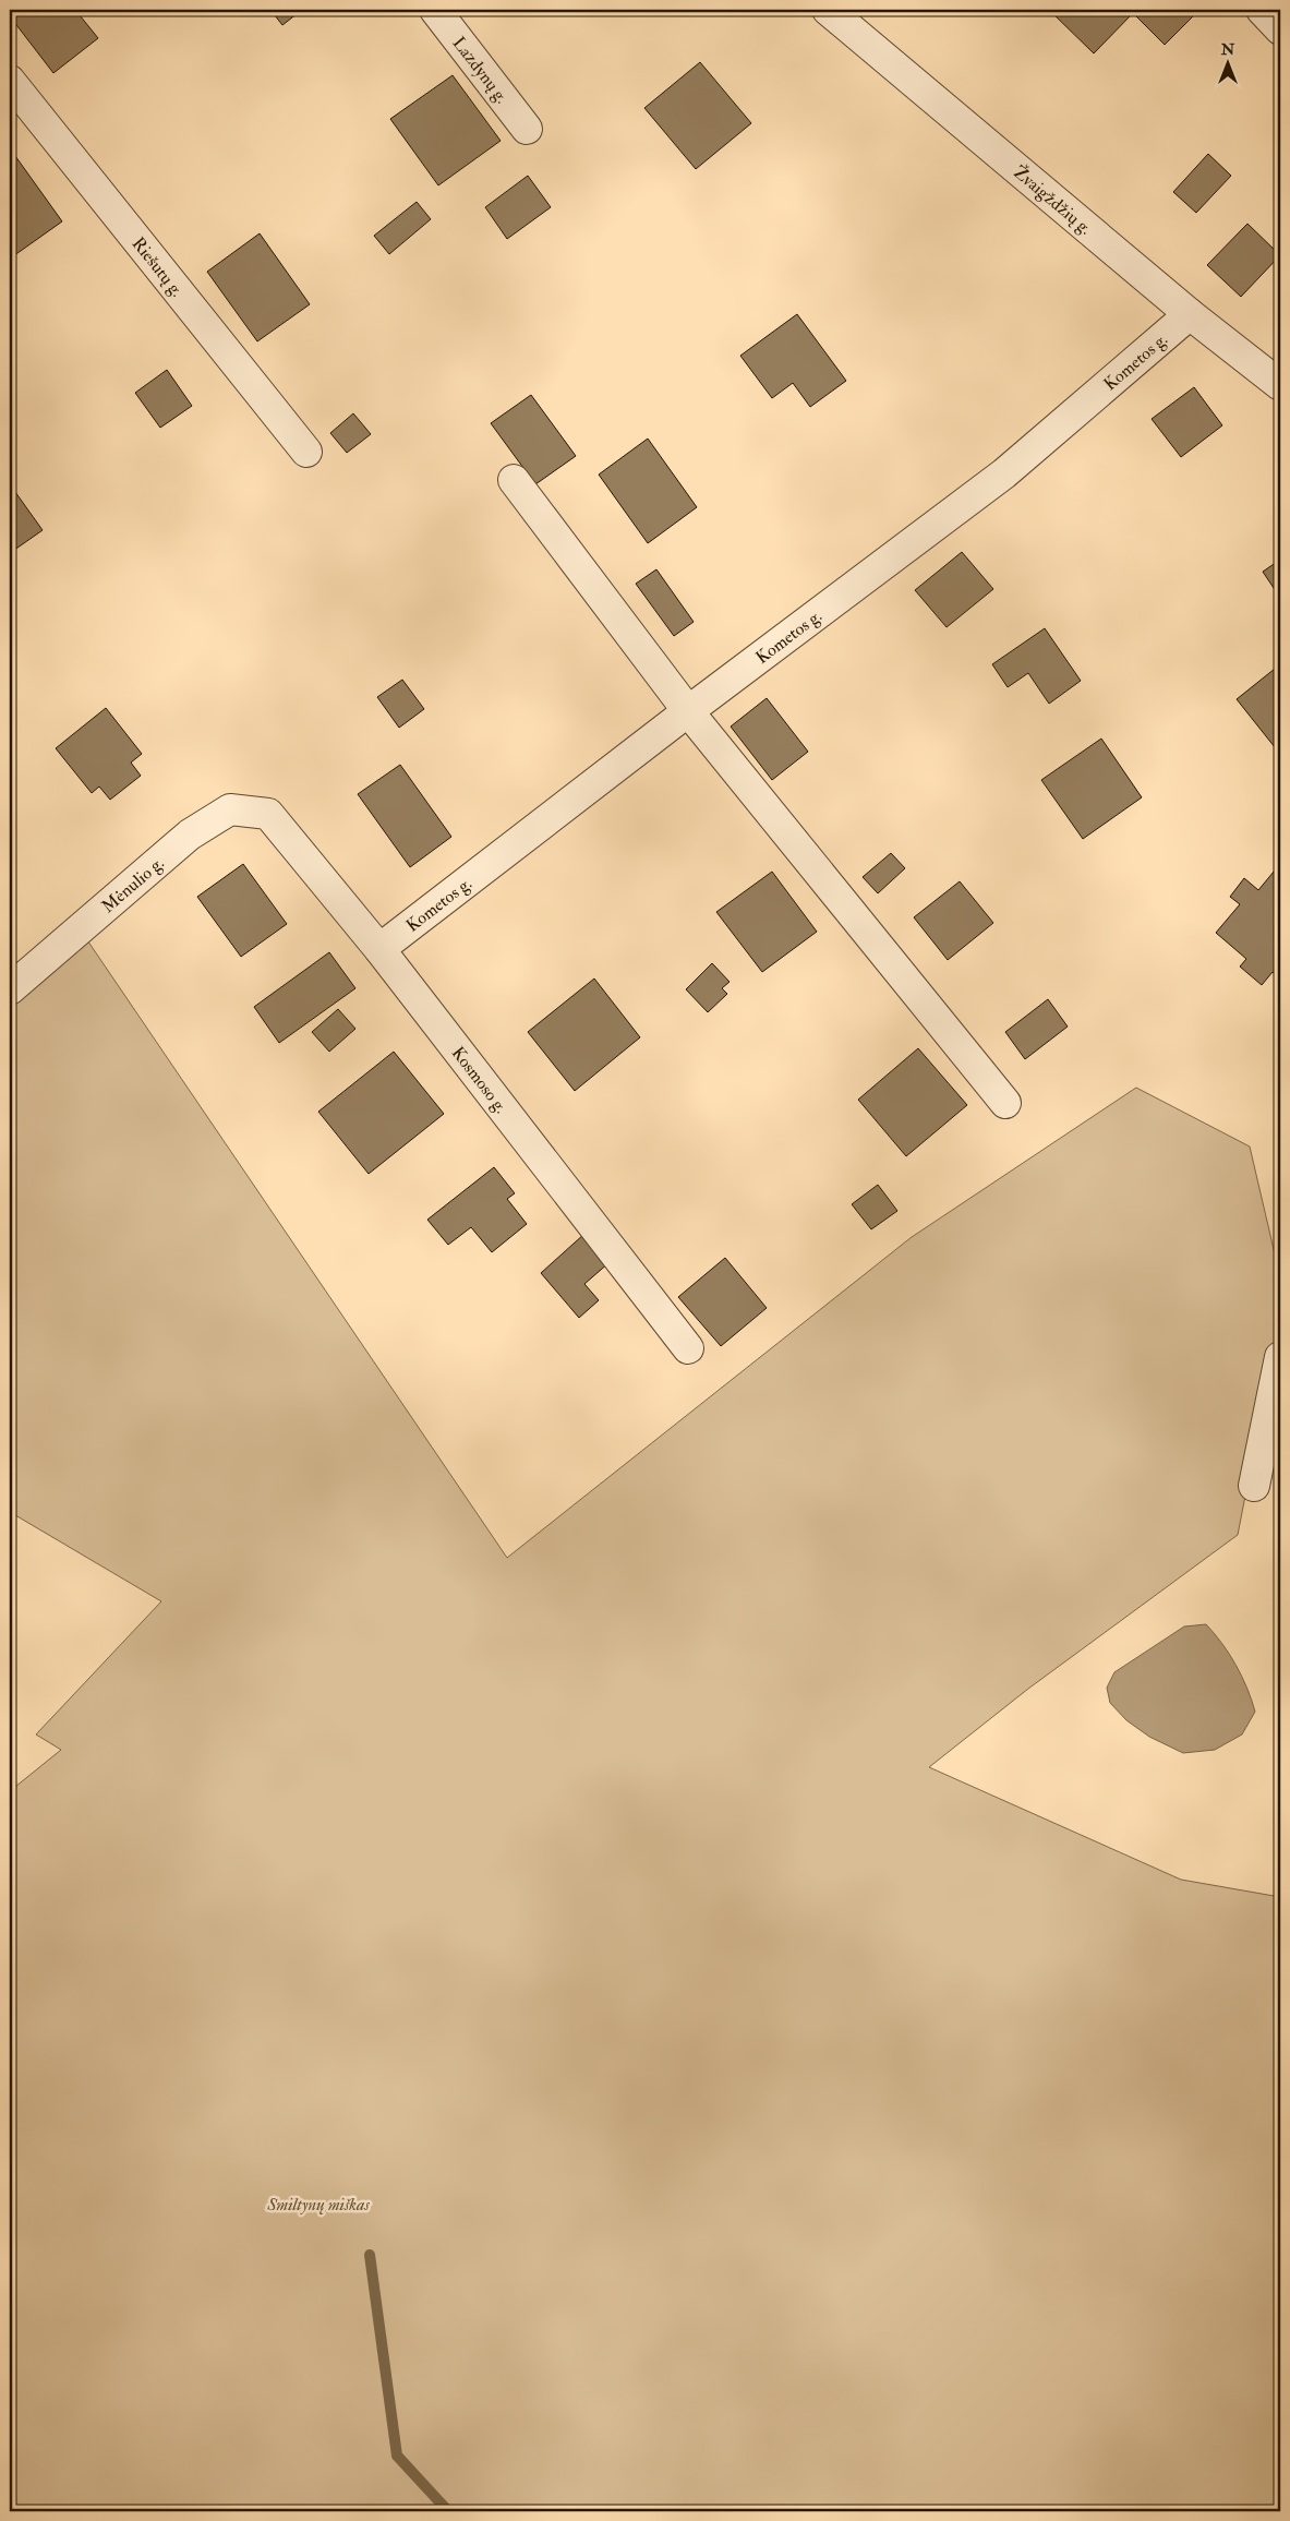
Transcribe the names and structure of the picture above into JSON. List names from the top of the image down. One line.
{"streets":{"street":["Lazdynų g.","Žvaigždžių g.","Riešutų g.","Kometos g.","Mėnulio g.","Kosmoso g."]},"crossings":[["Žvaigždžių g.","Kometos g."],["Kometos g.","Kosmoso g."],["Mėnulio g.","Kosmoso g."]],"parks":["Smiltynų miškas"],"north":"top"}
